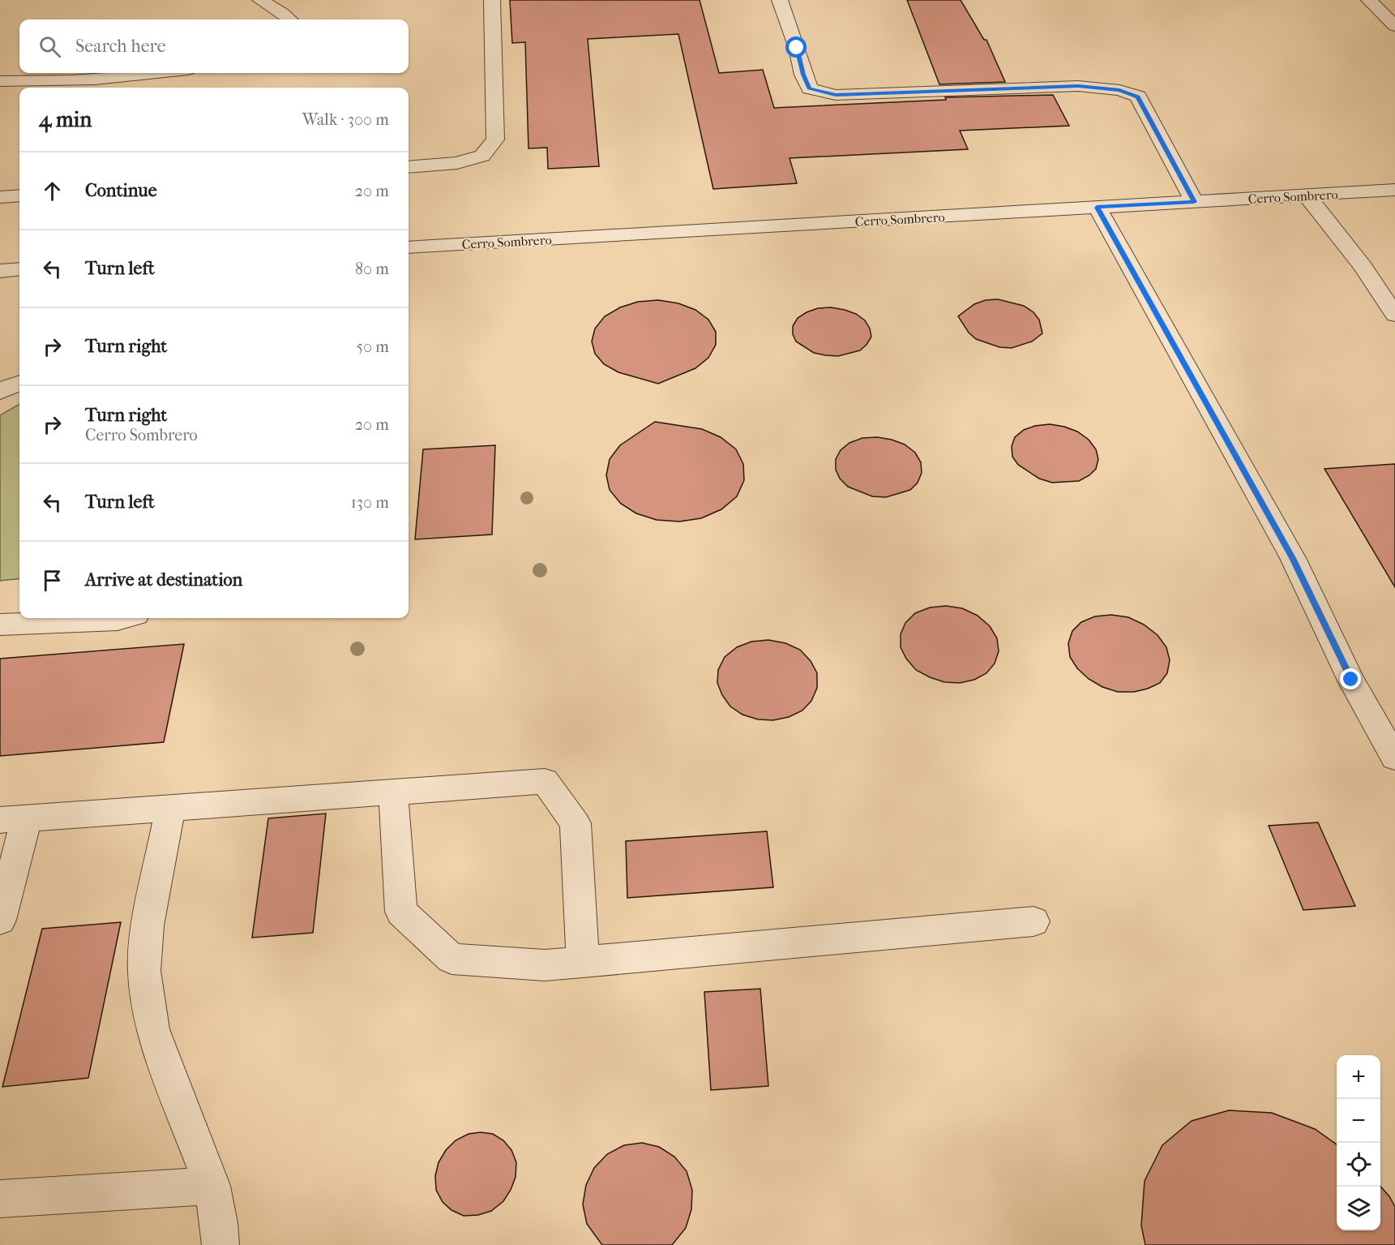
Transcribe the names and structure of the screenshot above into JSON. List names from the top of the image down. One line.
{"streets":{"street":["Cerro Sombrero"]},"page":{"search":"Search here","heading":["4 min","Walk · 300 m"],"list":[["Continue","20 m"],["Turn left","80 m"],["Turn right","50 m"],["Turn right","Cerro Sombrero","20 m"],["Turn left","130 m"],"Arrive at destination"],"map_buttons":["+","−"]}}
